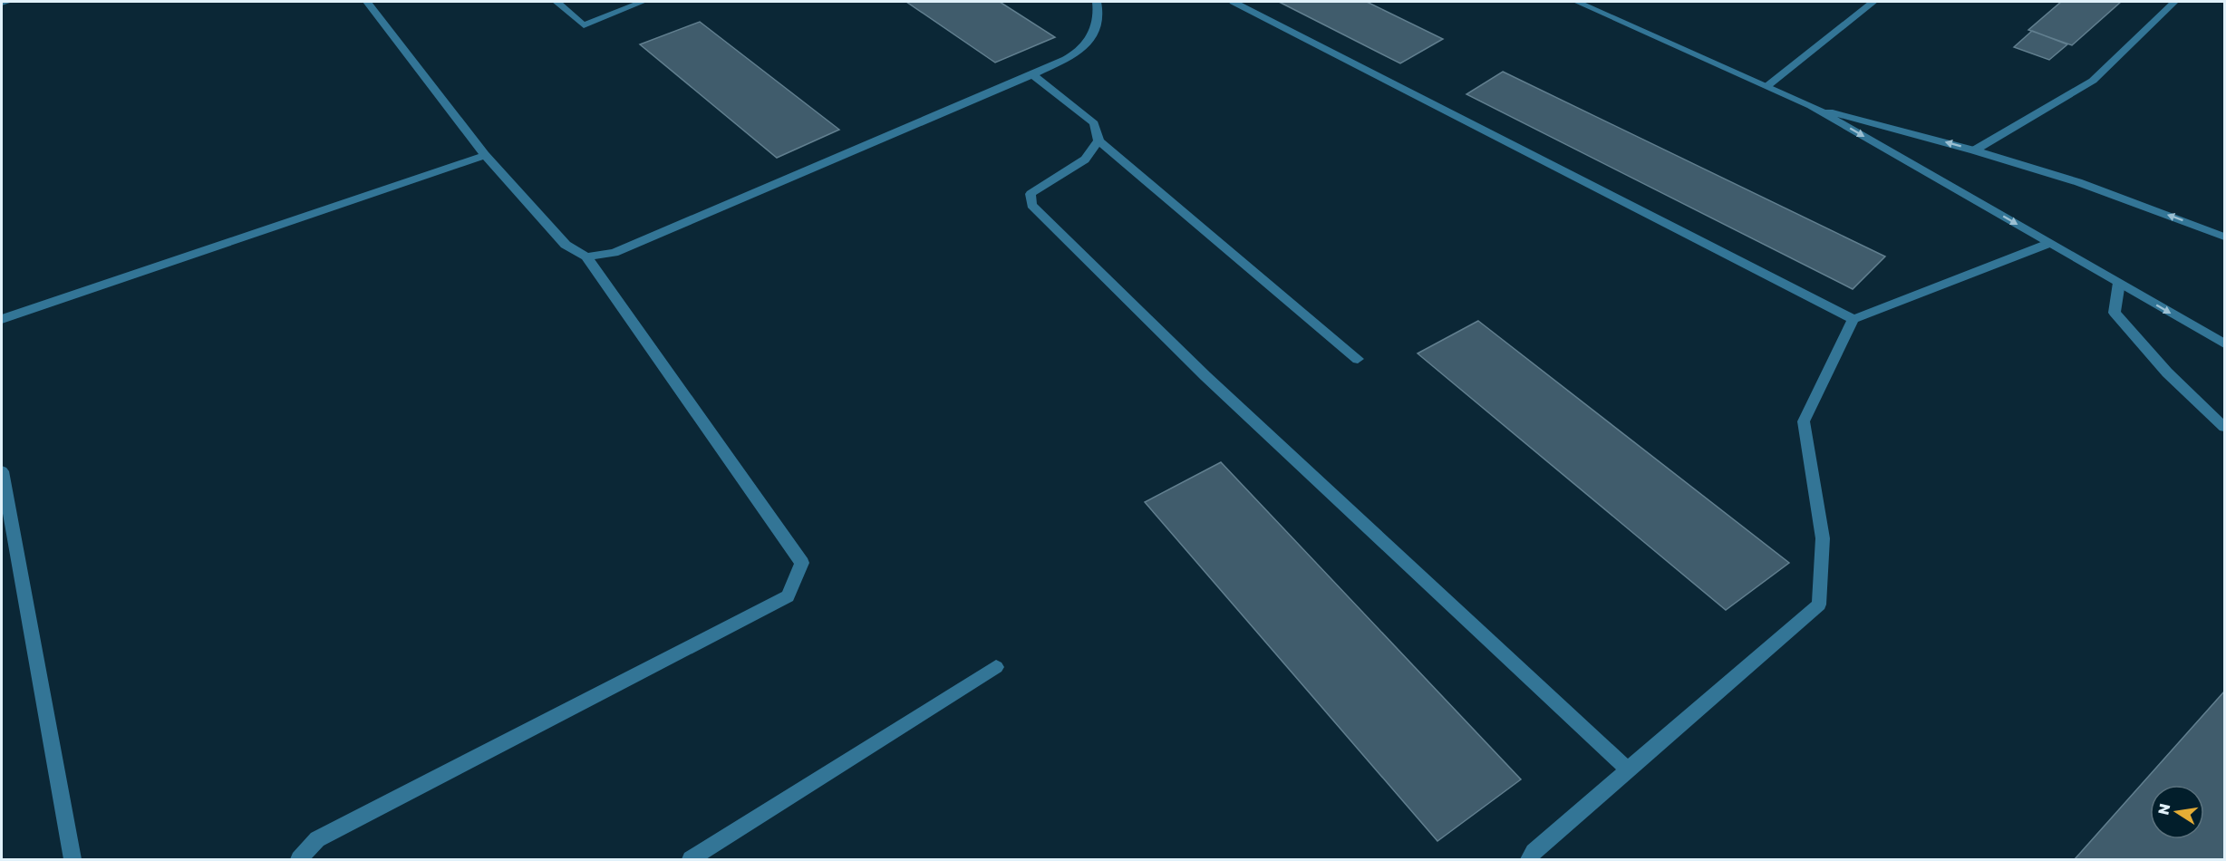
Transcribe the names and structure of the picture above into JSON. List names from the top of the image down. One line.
{"north":"left"}
